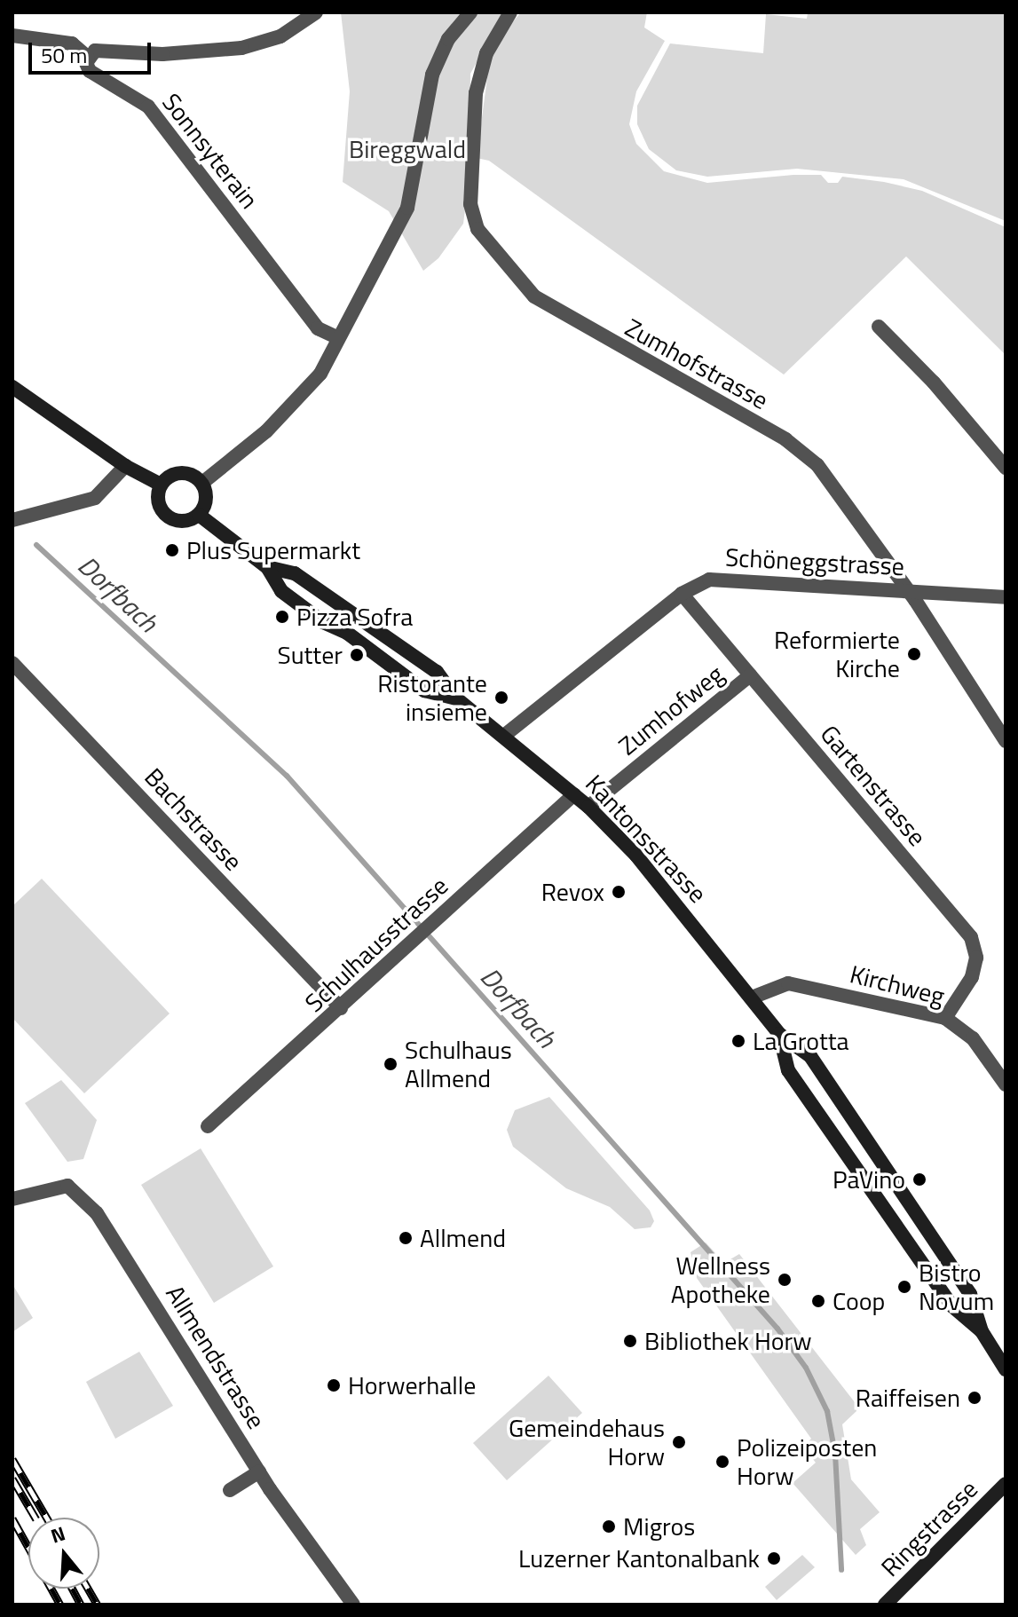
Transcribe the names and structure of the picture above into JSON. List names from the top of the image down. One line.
{"streets":{"main road":["Kantonsstrasse","Ringstrasse"],"street":["Sonnsyterain","Zumhofstrasse","Schöneggstrasse","Zumhofweg","Gartenstrasse","Bachstrasse","Schulhausstrasse","Kirchweg","Allmendstrasse"]},"crossings":[["Zumhofstrasse","Schöneggstrasse"],["Schöneggstrasse","Gartenstrasse"],["Schöneggstrasse","Kantonsstrasse"],["Zumhofweg","Gartenstrasse"],["Zumhofweg","Kantonsstrasse"],["Gartenstrasse","Kirchweg"],["Bachstrasse","Schulhausstrasse"],["Kantonsstrasse","Schulhausstrasse"],["Kantonsstrasse","Kirchweg"]],"water":["Dorfbach"],"parks":["Bireggwald"],"places":["Plus Supermarkt","Pizza Sofra","Reformierte Kirche","Sutter","Ristorante insieme","Revox","La Grotta","Schulhaus Allmend","PaVino","Allmend","Wellness Apotheke","Bistro Novum","Coop","Bibliothek Horw","Horwerhalle","Raiffeisen","Gemeindehaus Horw","Polizeiposten Horw","Migros","Luzerner Kantonalbank"],"scale_bar":"50 m","north":"top"}
